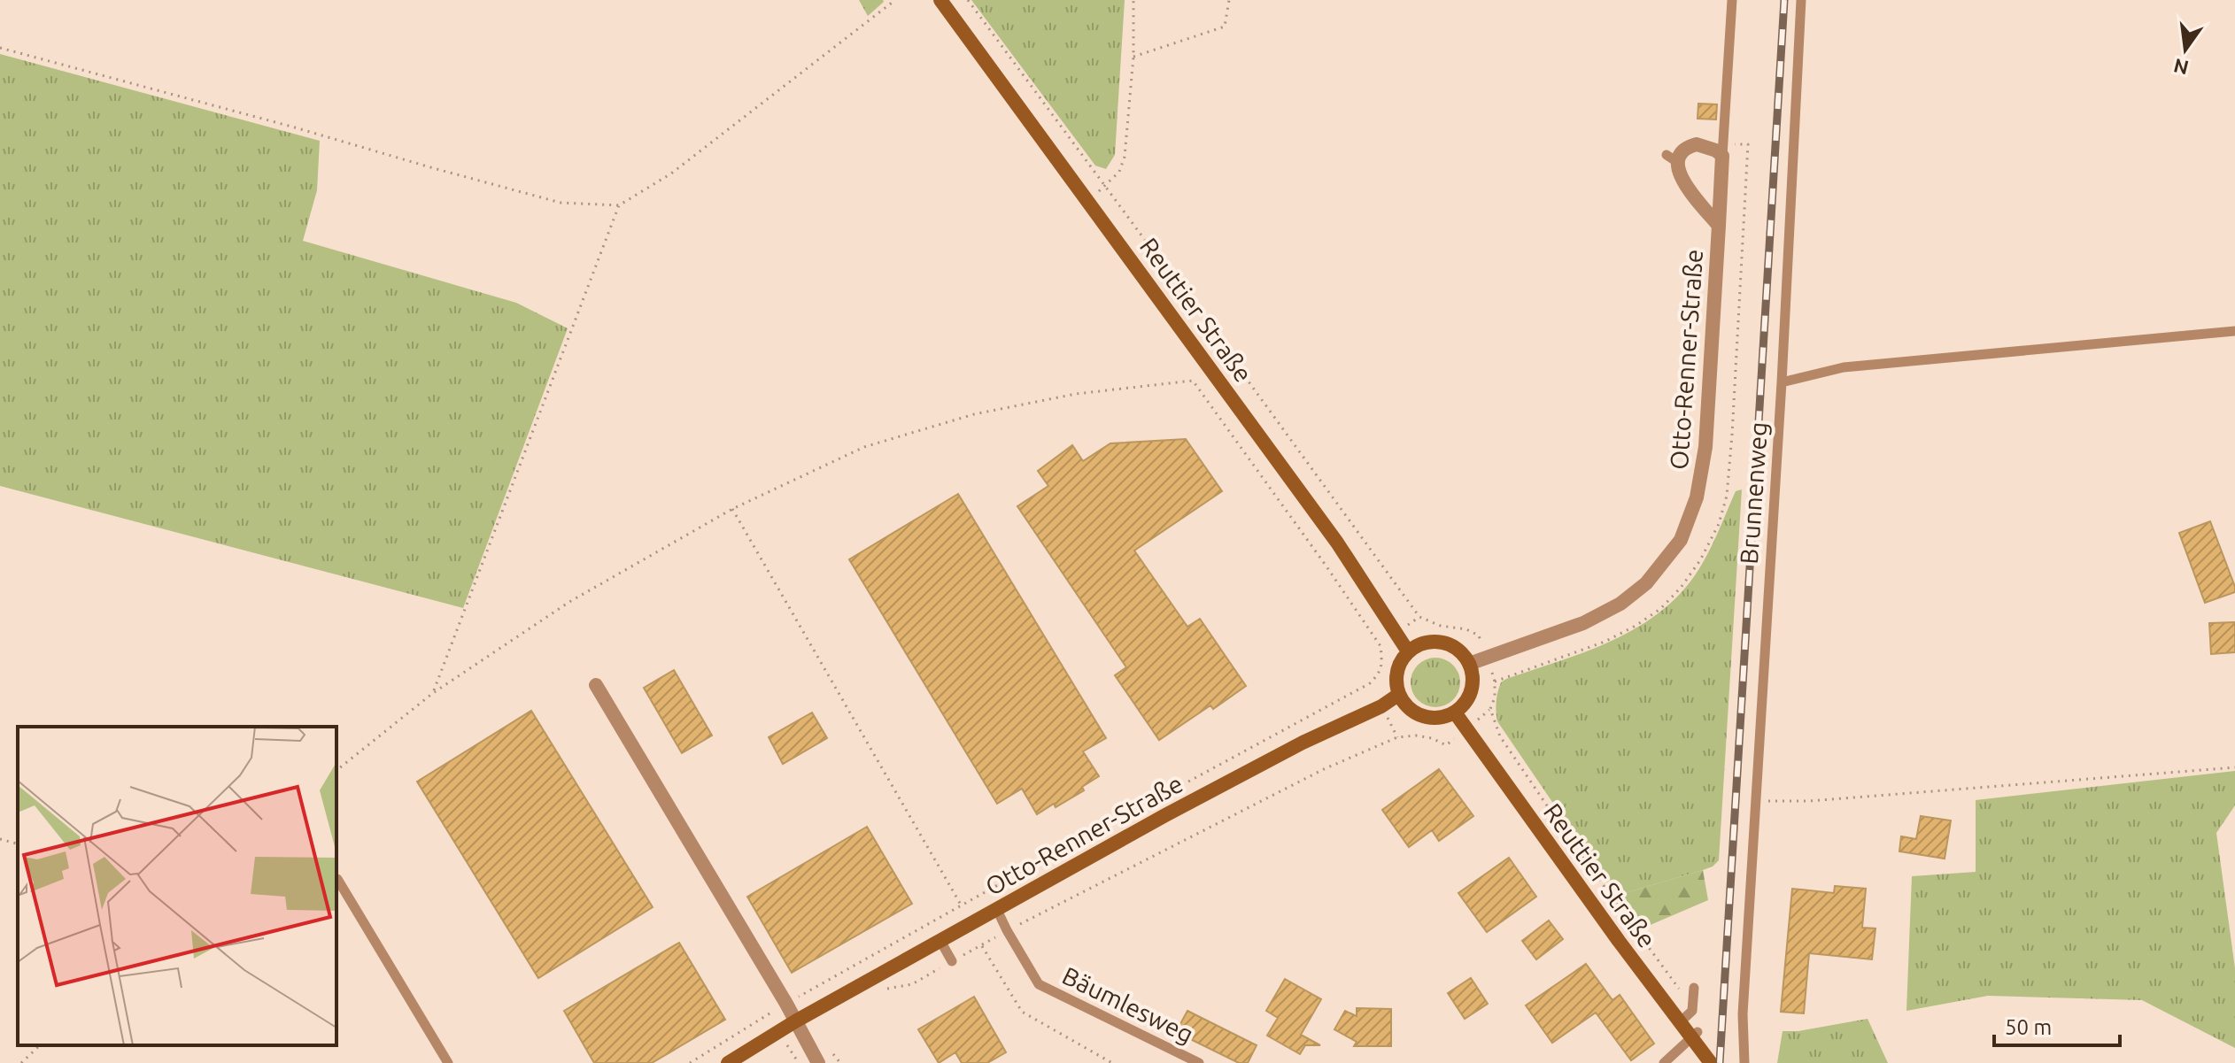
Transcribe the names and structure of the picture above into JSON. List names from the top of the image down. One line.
{"streets":{"main road":["Reuttier Straße","Otto-Renner-Straße"],"lane":["Brunnenweg","Bäumlesweg"]},"crossings":[["Reuttier Straße","Otto-Renner-Straße"],["Otto-Renner-Straße","Bäumlesweg"]],"scale_bar":"50 m","north":"bottom"}
